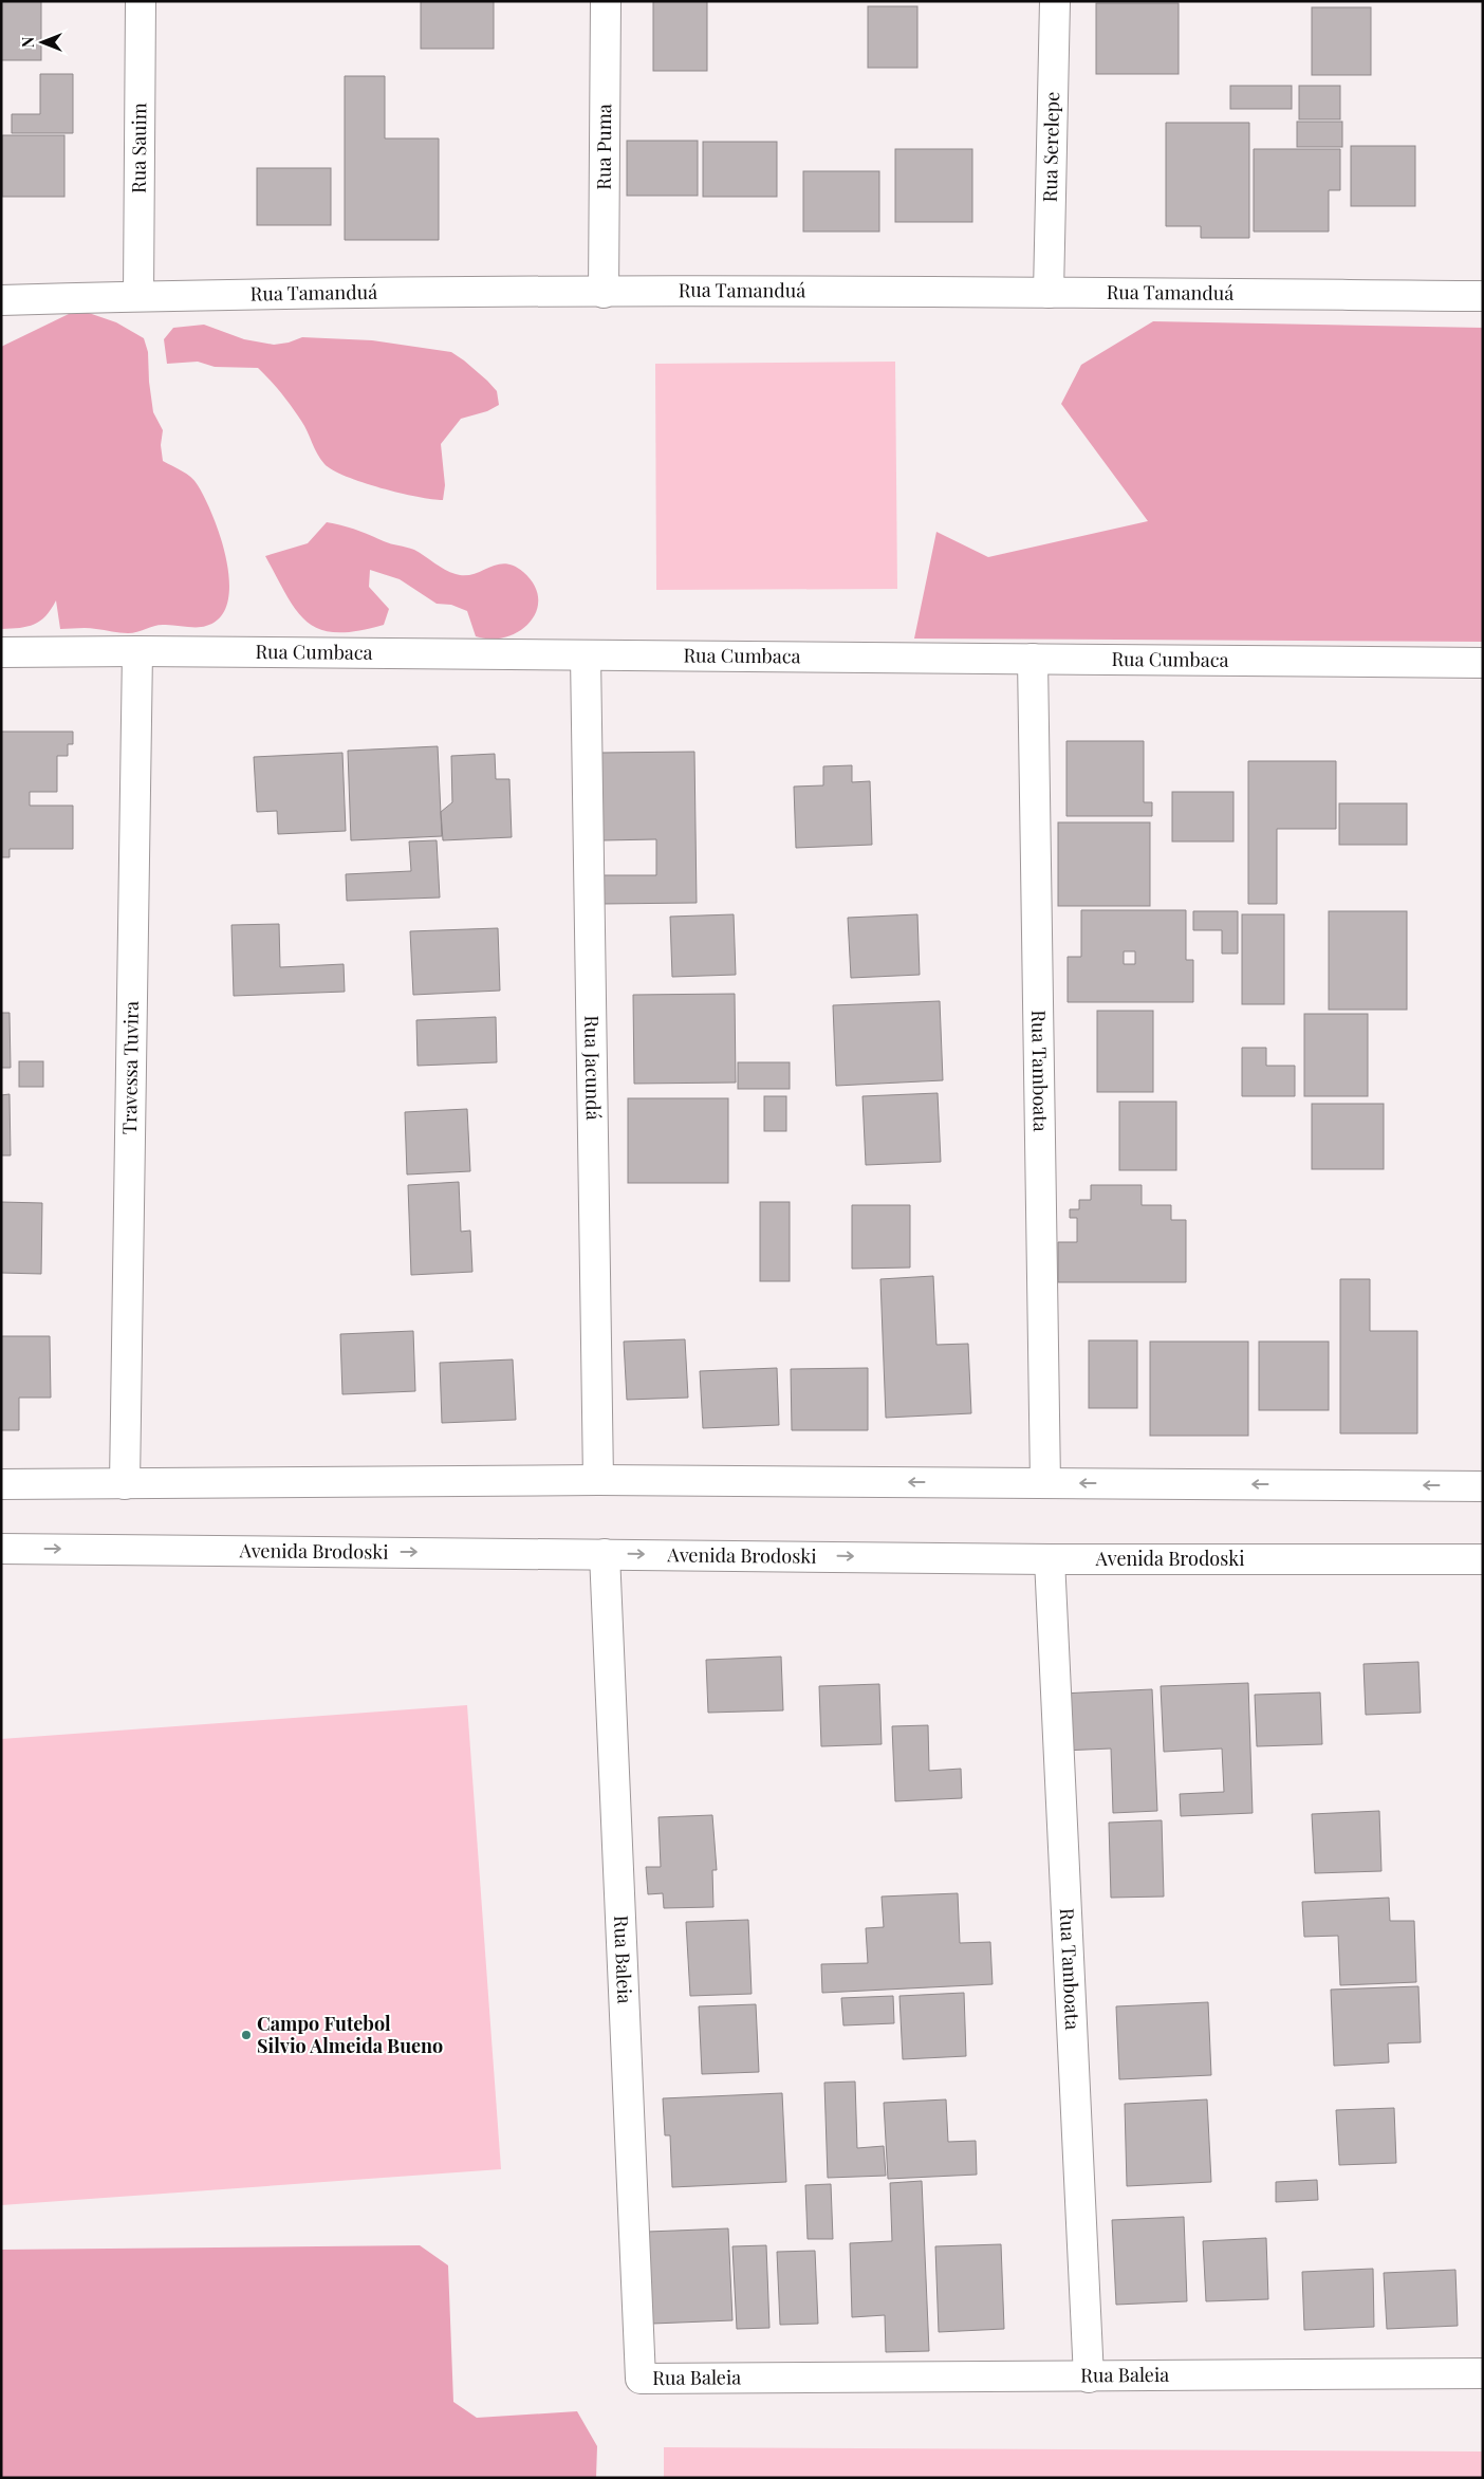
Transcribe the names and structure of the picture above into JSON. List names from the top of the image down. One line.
{"streets":{"street":["Rua Puma","Rua Serelepe","Rua Sauim","Rua Tamanduá","Rua Cumbaca","Travessa Tuvira","Rua Jacundá","Rua Tamboata","Avenida Brodoski","Rua Baleia"]},"crossings":[["Rua Puma","Rua Tamanduá"],["Rua Serelepe","Rua Tamanduá"],["Rua Sauim","Rua Tamanduá"],["Rua Cumbaca","Travessa Tuvira"],["Rua Cumbaca","Rua Jacundá"],["Rua Cumbaca","Rua Tamboata"],["Rua Tamboata","Avenida Brodoski"],["Rua Tamboata","Rua Baleia"],["Avenida Brodoski","Rua Baleia"]],"places":["Campo Futebol Silvio Almeida Bueno"],"north":"left"}
